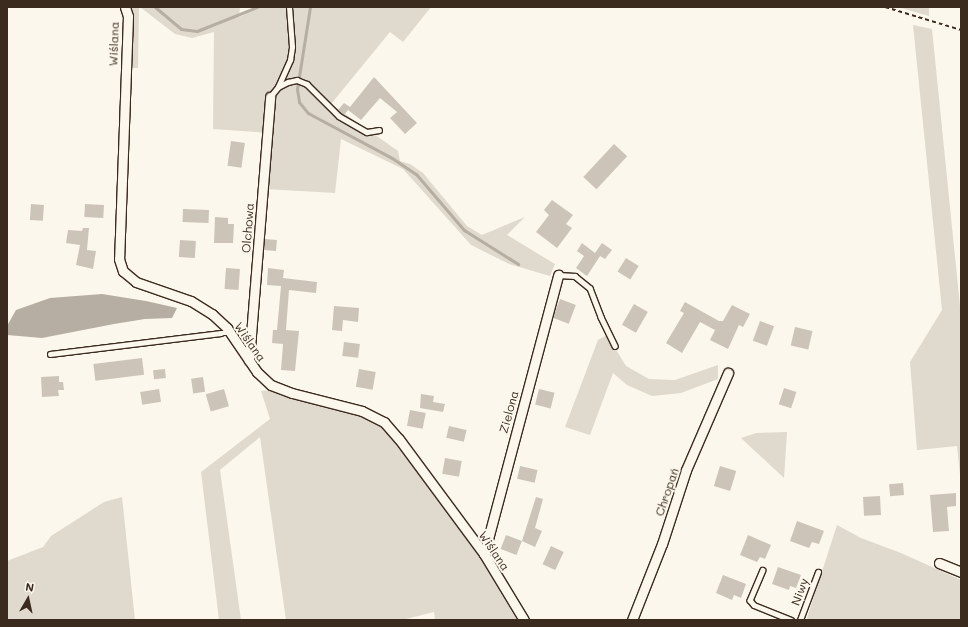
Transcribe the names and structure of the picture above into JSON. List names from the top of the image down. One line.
{"streets":{"street":["Wiślana","Olchowa","Zielona","Chropań"],"lane":["Niwy"]},"crossings":[["Wiślana","Olchowa"],["Wiślana","Zielona"]],"north":"top"}
